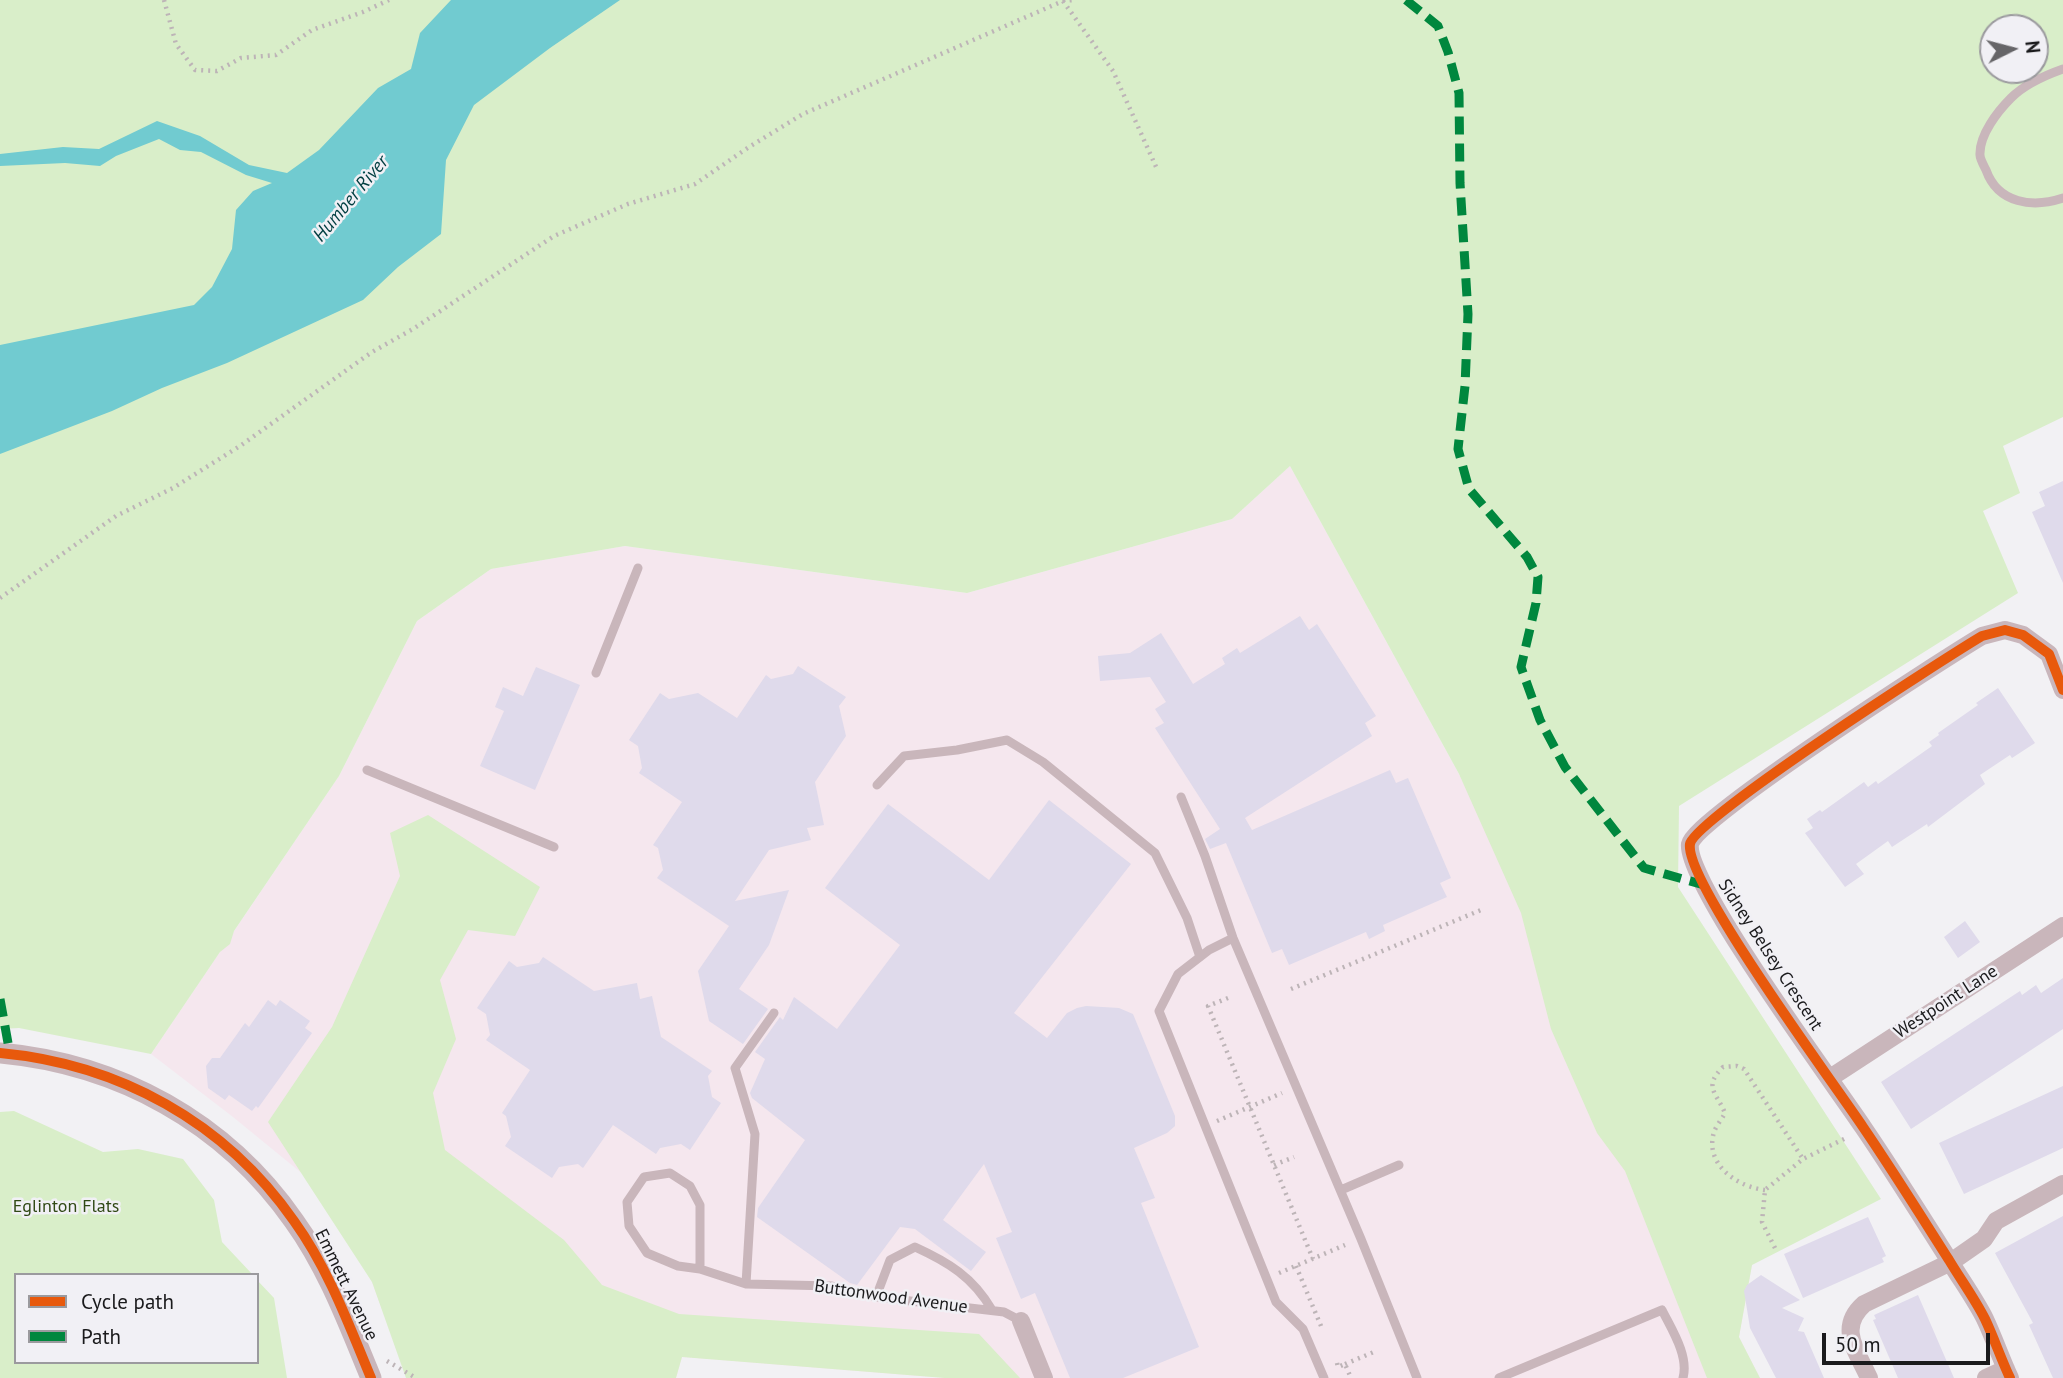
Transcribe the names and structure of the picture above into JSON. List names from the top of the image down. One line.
{"streets":{"street":["Sidney Belsey Crescent","Westpoint Lane","Emmett Avenue","Buttonwood Avenue"]},"crossings":[["Sidney Belsey Crescent","Westpoint Lane"]],"water":["Humber River"],"parks":["Eglinton Flats"],"legend":["Cycle path","Path"],"scale_bar":"50 m","north":"right"}
